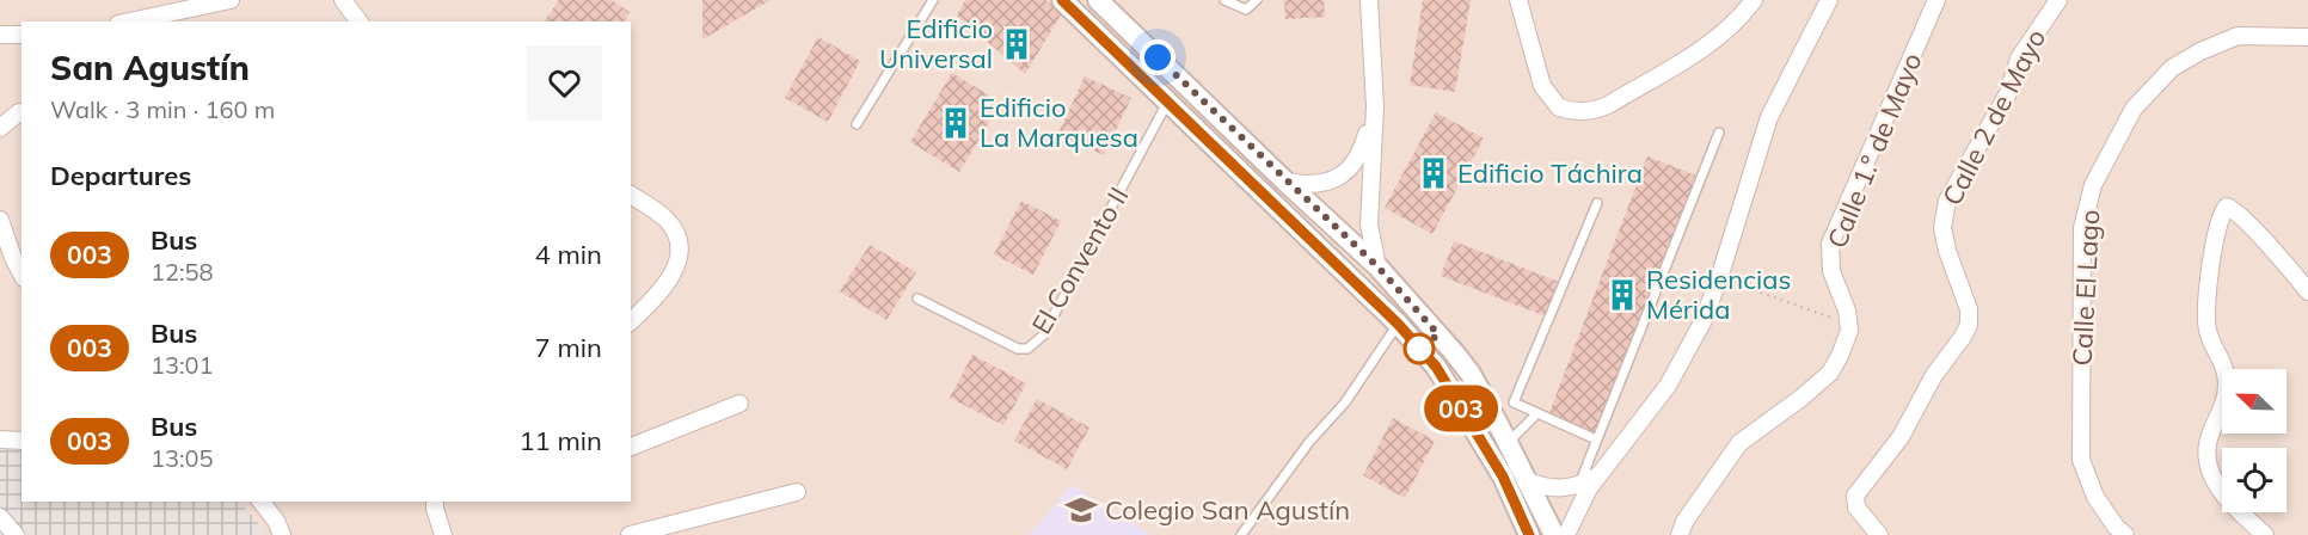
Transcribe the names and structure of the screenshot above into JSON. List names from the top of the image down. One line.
{"streets":{"street":["Calle 2 de Mayo","Calle 1.° de Mayo","Calle El Lago"],"lane":["El Convento II"]},"places":{"building":["Edificio Universal","Edificio La Marquesa","Edificio Táchira","Residencias Mérida"],"school or university":["Colegio San Agustín"]},"lines":["bus line 003"],"north":"top left","page":{"on_map":"003","heading":[["San Agustín","Walk · 3 min · 160 m"],"Departures"],"list":[{"mark":"003","name":"Bus","note":"12:58","value":"4 min"},{"mark":"003","name":"Bus","note":"13:01","value":"7 min"},{"mark":"003","name":"Bus","note":"13:05","value":"11 min"}]}}
